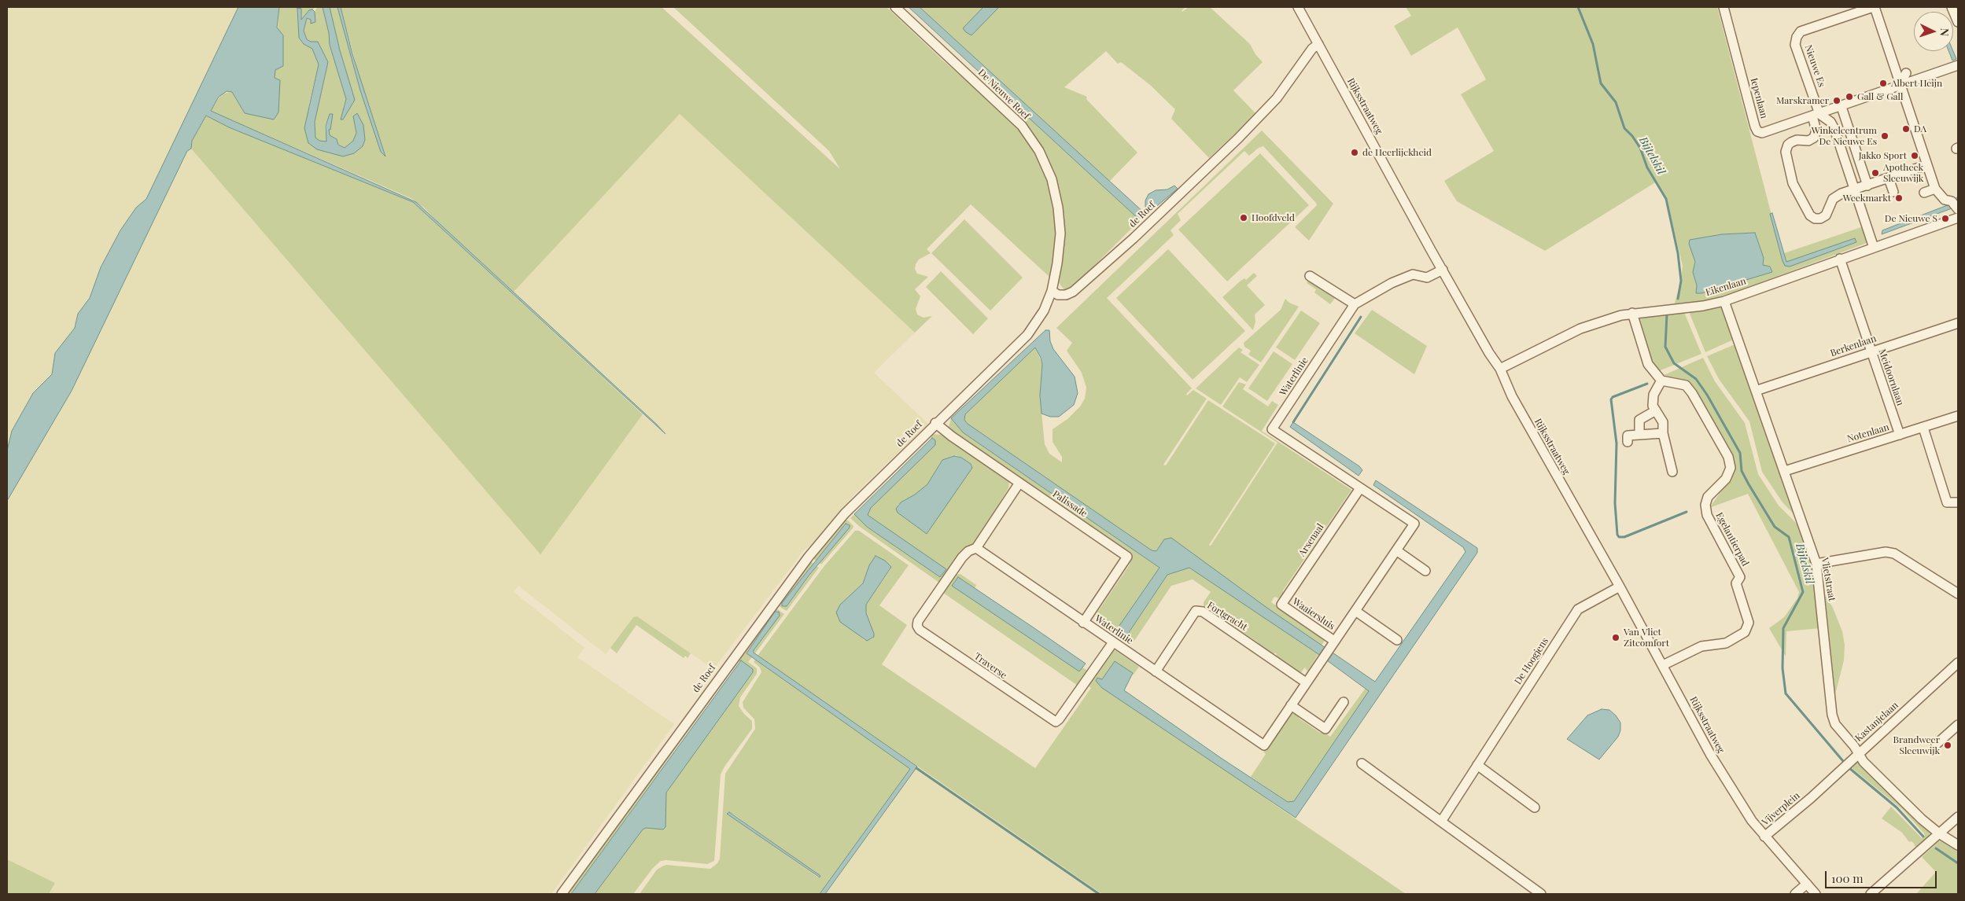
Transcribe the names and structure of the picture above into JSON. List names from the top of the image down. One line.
{"streets":{"street":["Nieuwe Es","De Nieuwe Roef","Iepenlaan","Rijksstraatweg","de Roef","Eikenlaan","Berkenlaan","Waterlinie","Meidoornlaan","Notenlaan","Palissade","Egelantierpad","Arsenaal","Vlietstraat","Waaiersluis","Fortgracht","De Hoogjens","Traverse","Kastanjelaan","Vijverplein"]},"crossings":[["Nieuwe Es","Iepenlaan"],["Nieuwe Es","Eikenlaan"],["De Nieuwe Roef","de Roef"],["Rijksstraatweg","de Roef"],["Rijksstraatweg","Eikenlaan"],["Rijksstraatweg","Waterlinie"],["Rijksstraatweg","Egelantierpad"],["Rijksstraatweg","De Hoogjens"],["Rijksstraatweg","Vijverplein"],["de Roef","Palissade"],["Eikenlaan","Meidoornlaan"],["Eikenlaan","Vlietstraat"],["Berkenlaan","Meidoornlaan"],["Berkenlaan","Vlietstraat"],["Waterlinie","Palissade"],["Waterlinie","Arsenaal"],["Waterlinie","Waaiersluis"],["Waterlinie","Fortgracht"],["Waterlinie","Traverse"],["Meidoornlaan","Notenlaan"],["Notenlaan","Vlietstraat"],["Arsenaal","Waaiersluis"],["Vlietstraat","Kastanjelaan"],["Kastanjelaan","Vijverplein"]],"water":["Bijtelskil"],"places":["Albert Heijn","Gall & Gall","Marskramer","DA","Winkelcentrum De Nieuwe Es","de Heerlijckheid","Jakko Sport","Apotheek Sleeuwijk","Weekmarkt","Hoofdveld","De Nieuwe S","Van Vliet Zitcomfort","Brandweer Sleeuwijk"],"scale_bar":"100 m","north":"right"}
